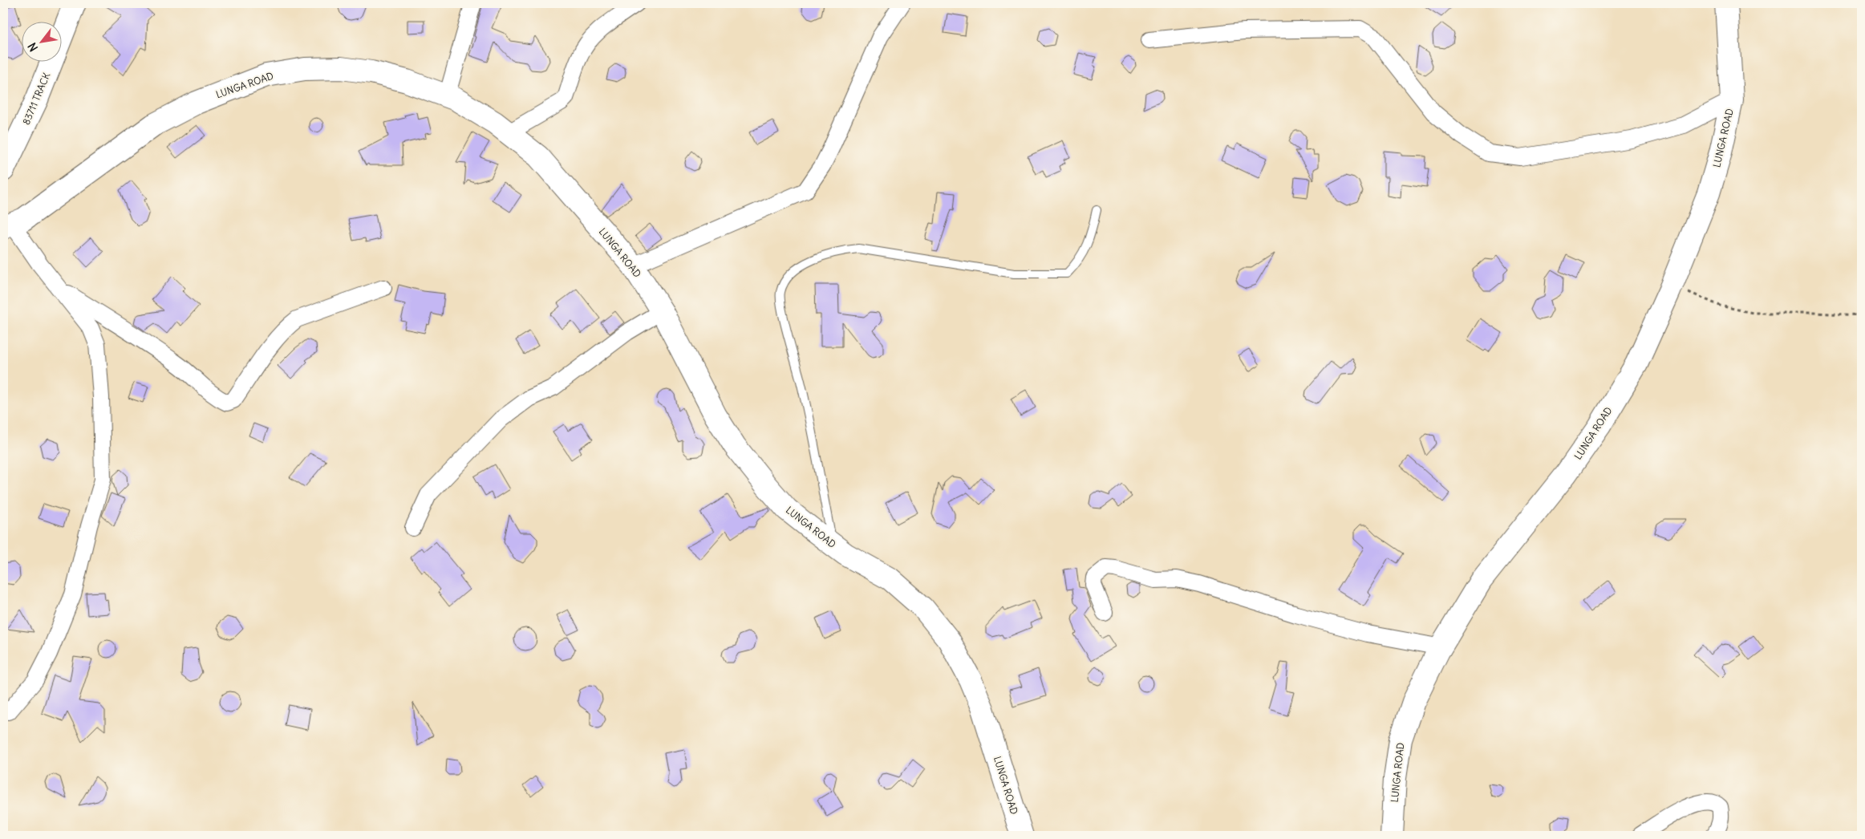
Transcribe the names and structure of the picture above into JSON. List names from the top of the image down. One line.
{"streets":{"street":["LUNGA ROAD","83711 TRACK"]},"north":"bottom left"}
